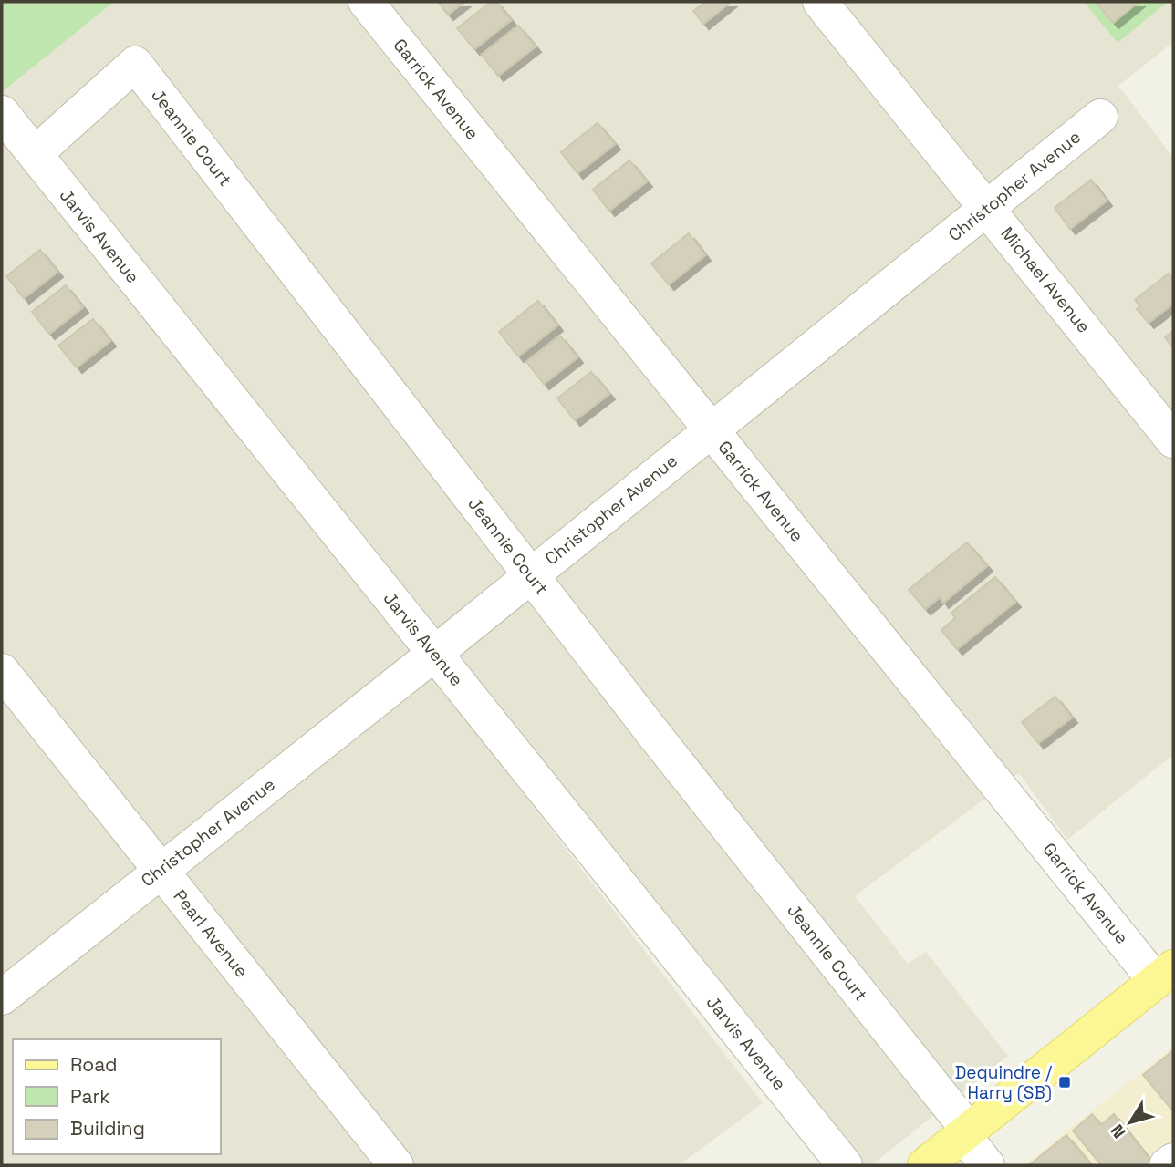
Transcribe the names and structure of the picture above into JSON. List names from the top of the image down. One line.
{"streets":{"street":["Garrick Avenue","Jeannie Court","Christopher Avenue","Jarvis Avenue","Michael Avenue","Pearl Avenue"]},"crossings":[["Garrick Avenue","Christopher Avenue"],["Jeannie Court","Christopher Avenue"],["Jeannie Court","Jarvis Avenue"],["Christopher Avenue","Jarvis Avenue"],["Christopher Avenue","Michael Avenue"],["Christopher Avenue","Pearl Avenue"]],"places":{"transit":["Dequindre / Harry (SB)"]},"legend":["Road","Park","Building"],"north":"bottom left"}
